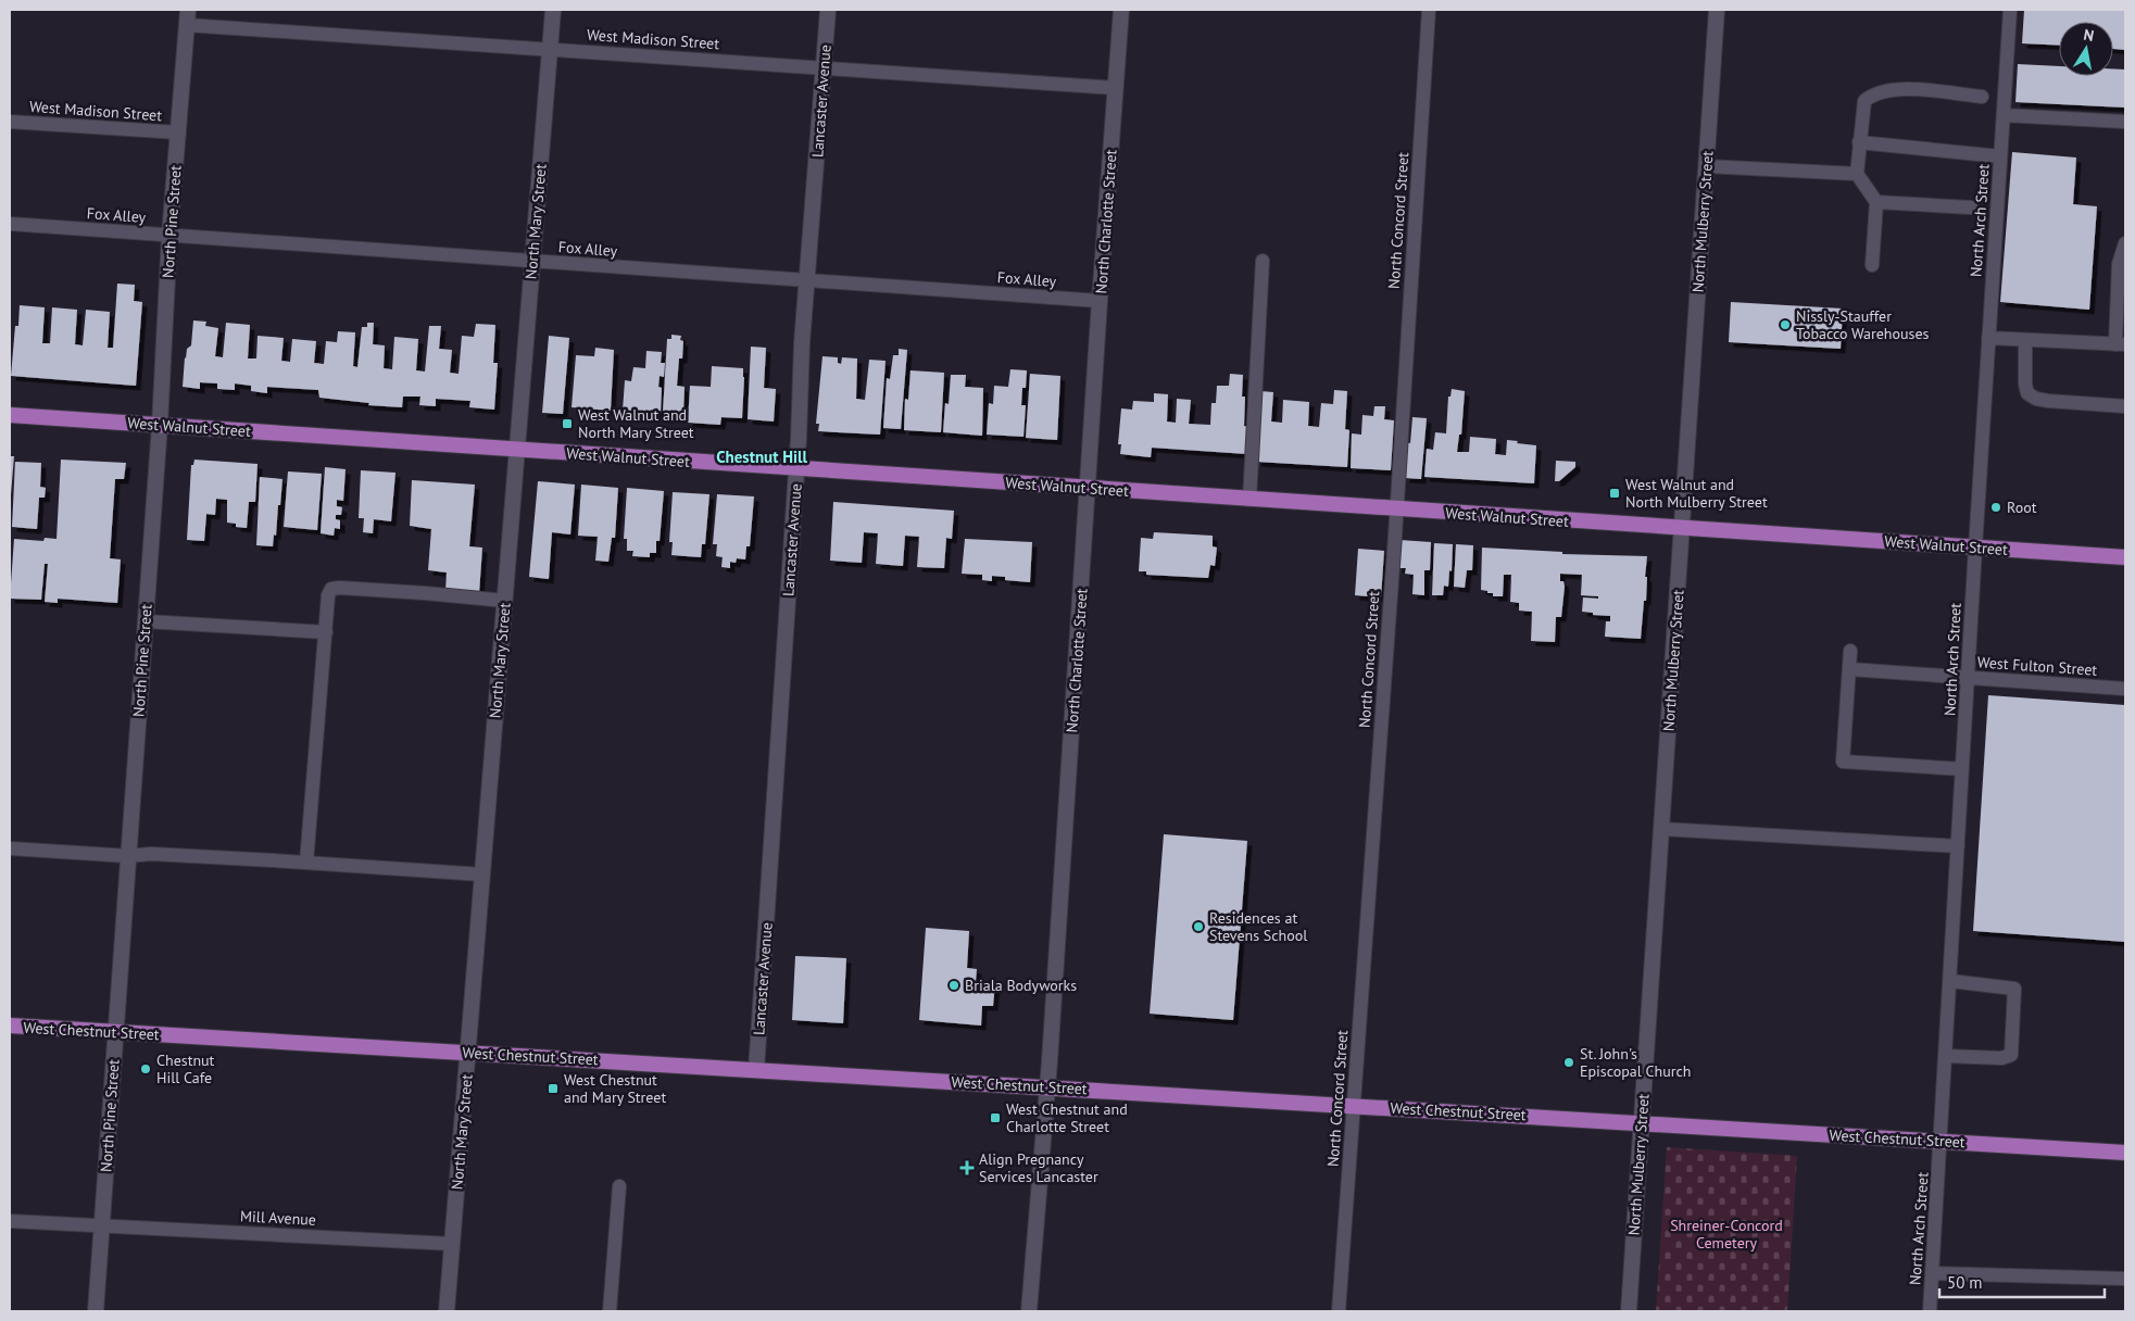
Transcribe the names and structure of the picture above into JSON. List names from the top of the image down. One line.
{"streets":{"main road":["West Walnut Street","West Chestnut Street"],"street":["Lancaster Avenue","North Pine Street","North Mary Street","North Charlotte Street","North Mulberry Street"],"lane":["West Madison Street","Fox Alley","North Concord Street","North Arch Street","West Fulton Street","Mill Avenue"]},"crossings":[["West Madison Street","Lancaster Avenue"],["West Madison Street","North Pine Street"],["West Madison Street","North Mary Street"],["West Madison Street","North Charlotte Street"],["Lancaster Avenue","Fox Alley"],["Lancaster Avenue","West Walnut Street"],["Lancaster Avenue","West Chestnut Street"],["Fox Alley","North Pine Street"],["Fox Alley","North Mary Street"],["Fox Alley","North Charlotte Street"],["North Concord Street","West Walnut Street"],["North Concord Street","West Chestnut Street"],["North Arch Street","West Walnut Street"],["North Arch Street","West Fulton Street"],["North Arch Street","West Chestnut Street"],["North Pine Street","West Walnut Street"],["North Pine Street","West Chestnut Street"],["North Pine Street","Mill Avenue"],["North Mary Street","West Walnut Street"],["North Mary Street","West Chestnut Street"],["North Mary Street","Mill Avenue"],["North Charlotte Street","West Walnut Street"],["North Charlotte Street","West Chestnut Street"],["North Mulberry Street","West Walnut Street"],["North Mulberry Street","West Chestnut Street"]],"districts":["Chestnut Hill"],"parks":["Shreiner-Concord Cemetery"],"places":{"other":["Nissly-Stauffer Tobacco Warehouses","Root","Residences at Stevens School","Briala Bodyworks","St. John's Episcopal Church","Chestnut Hill Cafe"],"transit":["West Walnut and North Mary Street","West Walnut and North Mulberry Street","West Chestnut and Mary Street","West Chestnut and Charlotte Street"],"health":["Align Pregnancy Services Lancaster"]},"scale_bar":"50 m","north":"top"}
